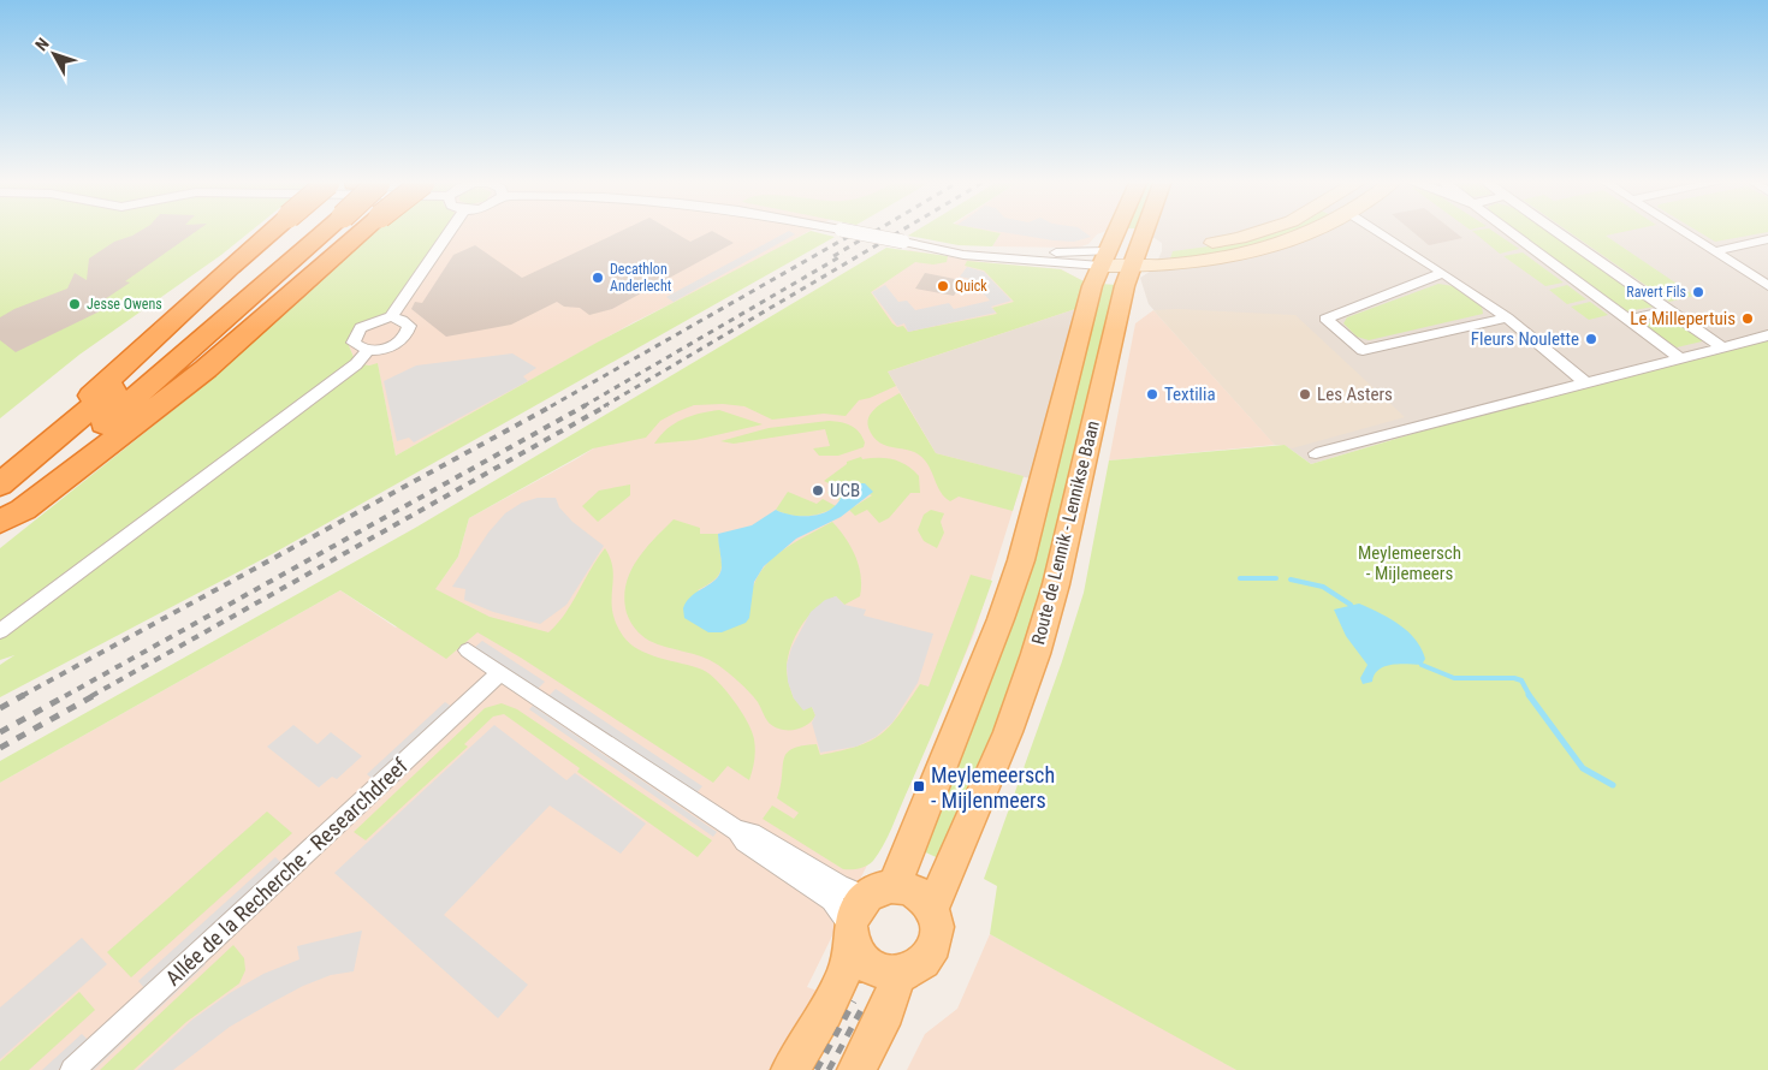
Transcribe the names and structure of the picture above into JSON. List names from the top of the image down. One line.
{"streets":{"main road":["Route de Lennik - Lennikse Baan"],"street":["Allée de la Recherche - Researchdreef"]},"parks":["Meylemeersch - Mijlemeers"],"places":{"other":["Decathlon Anderlecht","Quick","Ravert Fils","Jesse Owens","Le Millepertuis","Fleurs Noulette","Textilia","Les Asters","UCB"],"transit":["Meylemeersch - Mijlenmeers"]},"north":"top left"}
